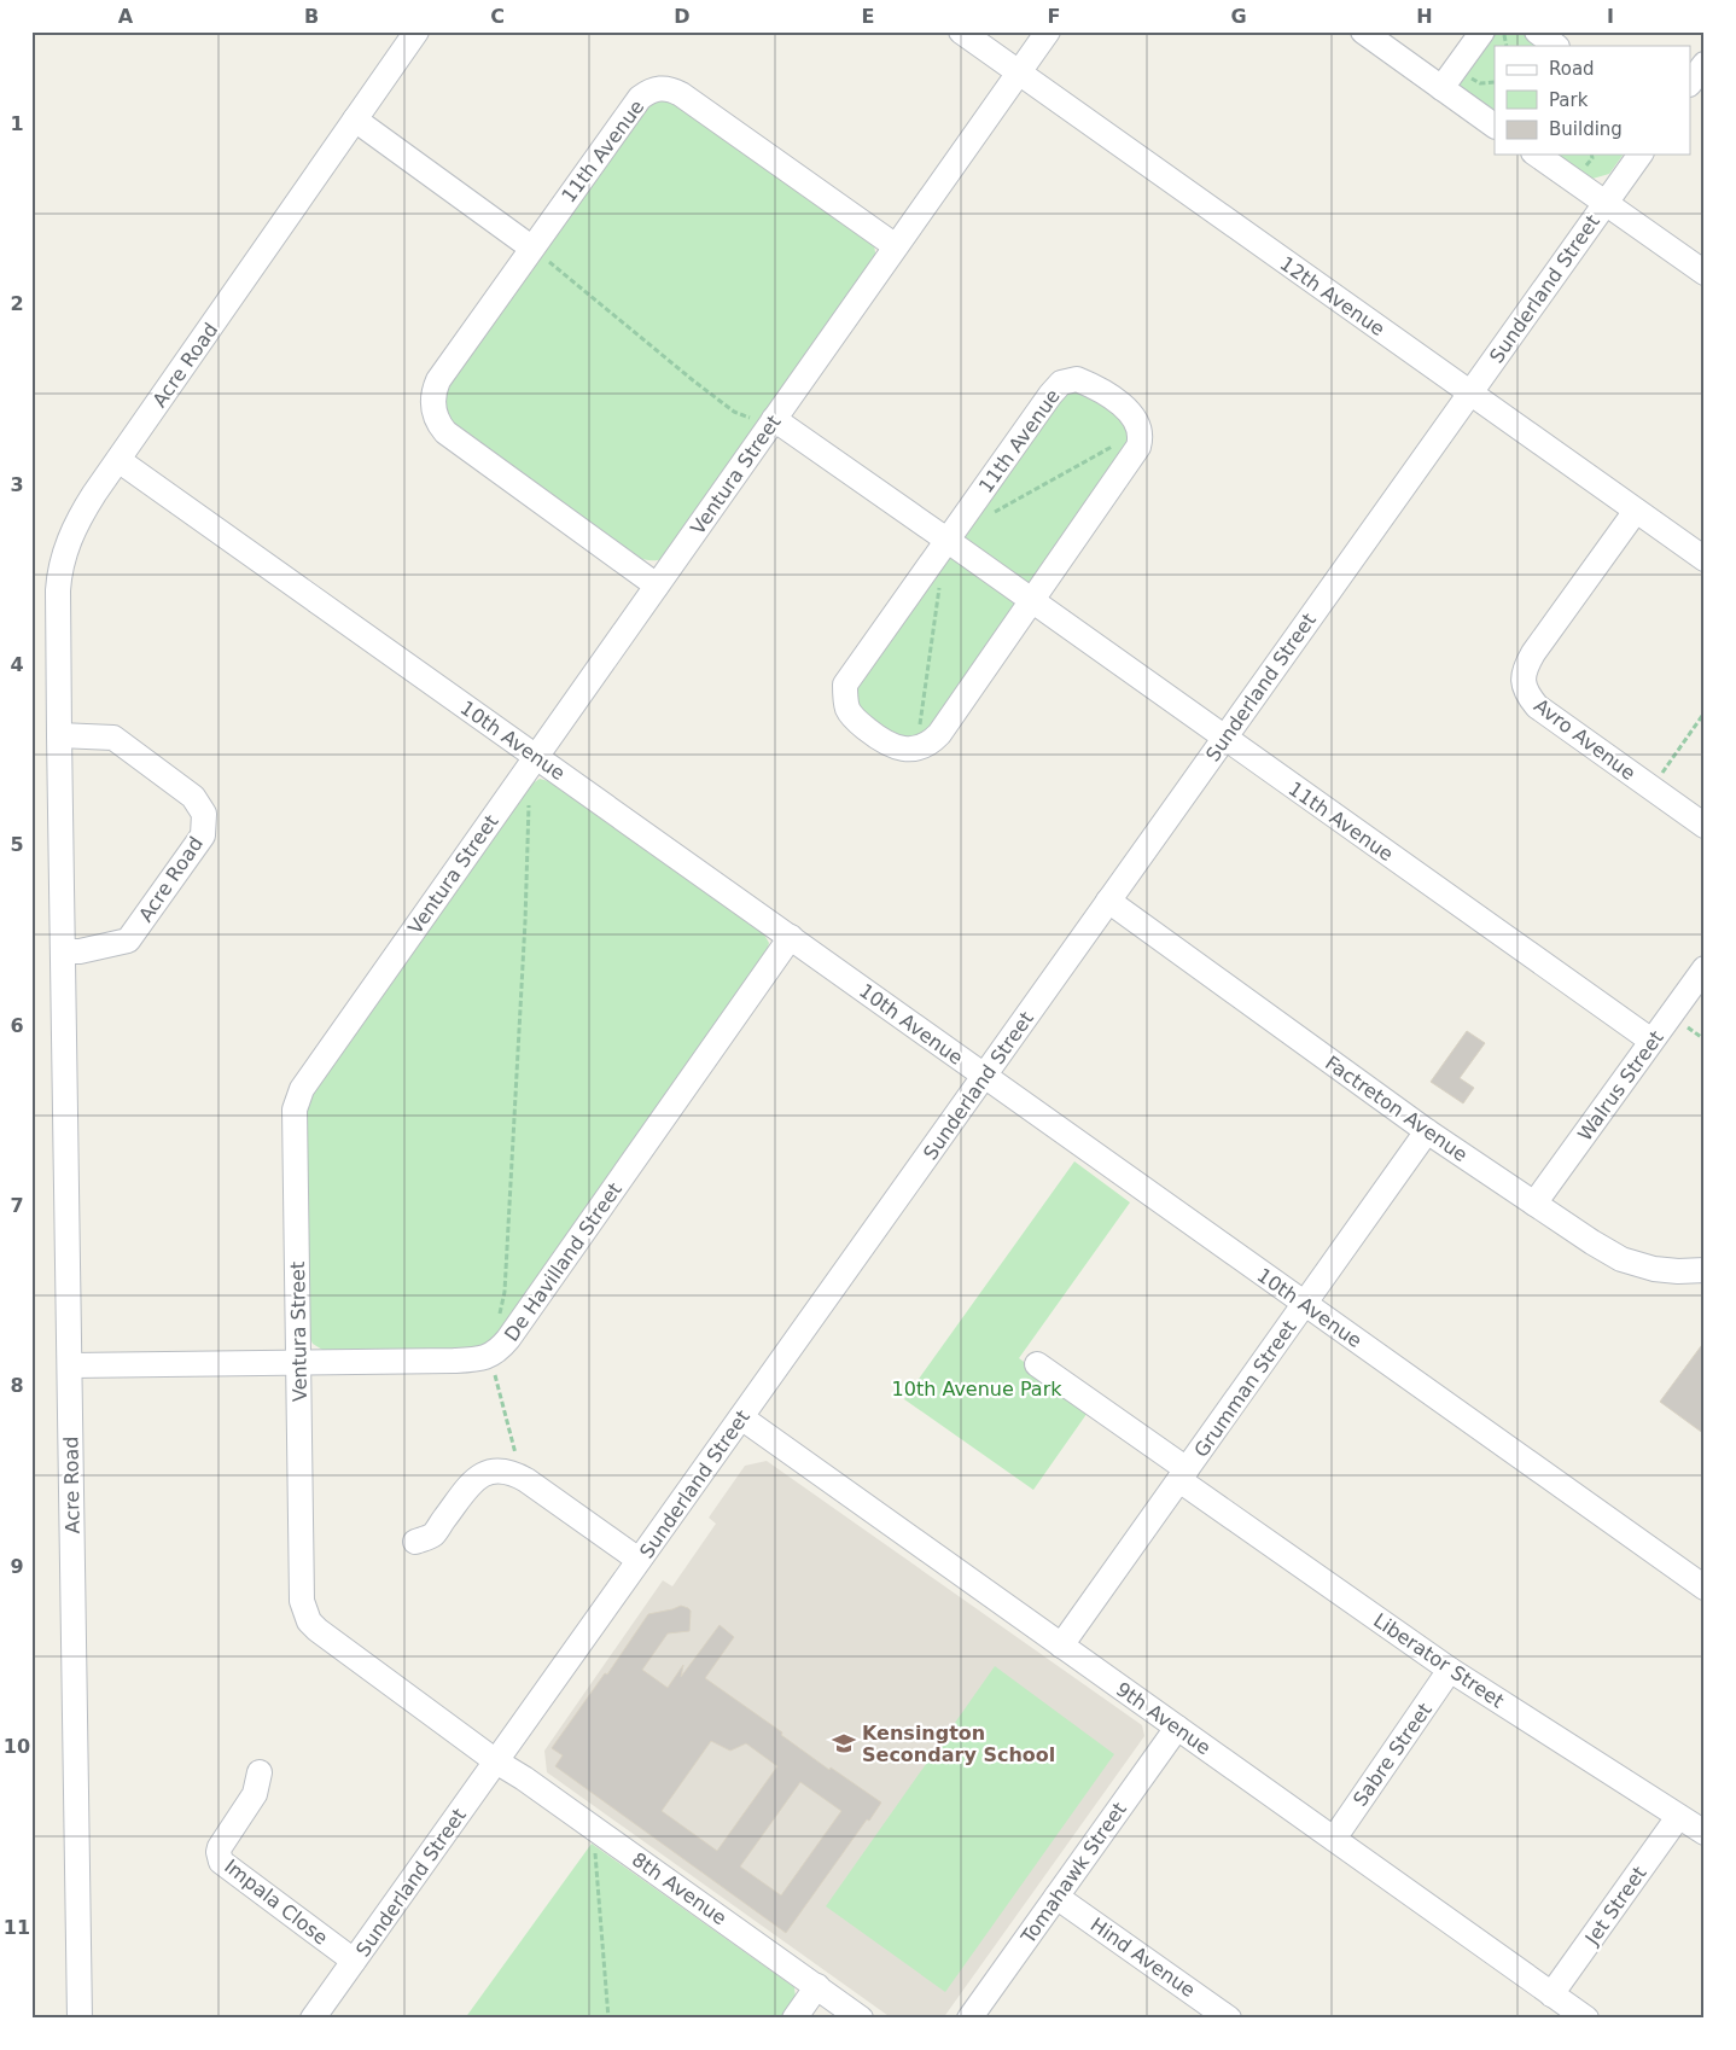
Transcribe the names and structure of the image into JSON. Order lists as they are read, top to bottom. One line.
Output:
{"streets":{"street":["11th Avenue","Sunderland Street","12th Avenue","Acre Road","Ventura Street","Avro Avenue","10th Avenue","Walrus Street","Factreton Avenue","De Havilland Street","Grumman Street","Liberator Street","9th Avenue","Sabre Street","Tomahawk Street","8th Avenue","Impala Close","Jet Street","Hind Avenue"]},"crossings":[["11th Avenue","Sunderland Street"],["11th Avenue","Ventura Street"],["11th Avenue","Walrus Street"],["Sunderland Street","12th Avenue"],["Sunderland Street","Ventura Street"],["Sunderland Street","10th Avenue"],["Sunderland Street","Factreton Avenue"],["Sunderland Street","9th Avenue"],["Sunderland Street","8th Avenue"],["Sunderland Street","Impala Close"],["12th Avenue","Ventura Street"],["12th Avenue","Avro Avenue"],["Acre Road","10th Avenue"],["Acre Road","De Havilland Street"],["Ventura Street","10th Avenue"],["Ventura Street","De Havilland Street"],["Ventura Street","8th Avenue"],["10th Avenue","De Havilland Street"],["10th Avenue","Grumman Street"],["Walrus Street","Factreton Avenue"],["Factreton Avenue","Grumman Street"],["Grumman Street","Liberator Street"],["Grumman Street","9th Avenue"],["Liberator Street","Sabre Street"],["Liberator Street","Jet Street"],["9th Avenue","Sabre Street"],["9th Avenue","Tomahawk Street"],["9th Avenue","Jet Street"],["Tomahawk Street","Hind Avenue"]],"parks":["10th Avenue Park"],"places":{"school or university":["Kensington Secondary School"]},"legend":["Road","Park","Building"],"grid":{"columns":["A","B","C","D","E","F","G","H","I"],"rows":["1","2","3","4","5","6","7","8","9","10","11"]}}
